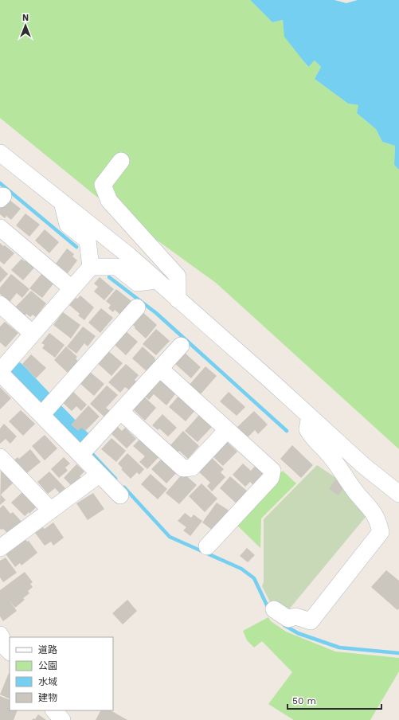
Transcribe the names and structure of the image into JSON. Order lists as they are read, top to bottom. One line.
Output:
{"legend":["道路","公園","水域","建物"],"scale_bar":"50 m","north":"top"}
